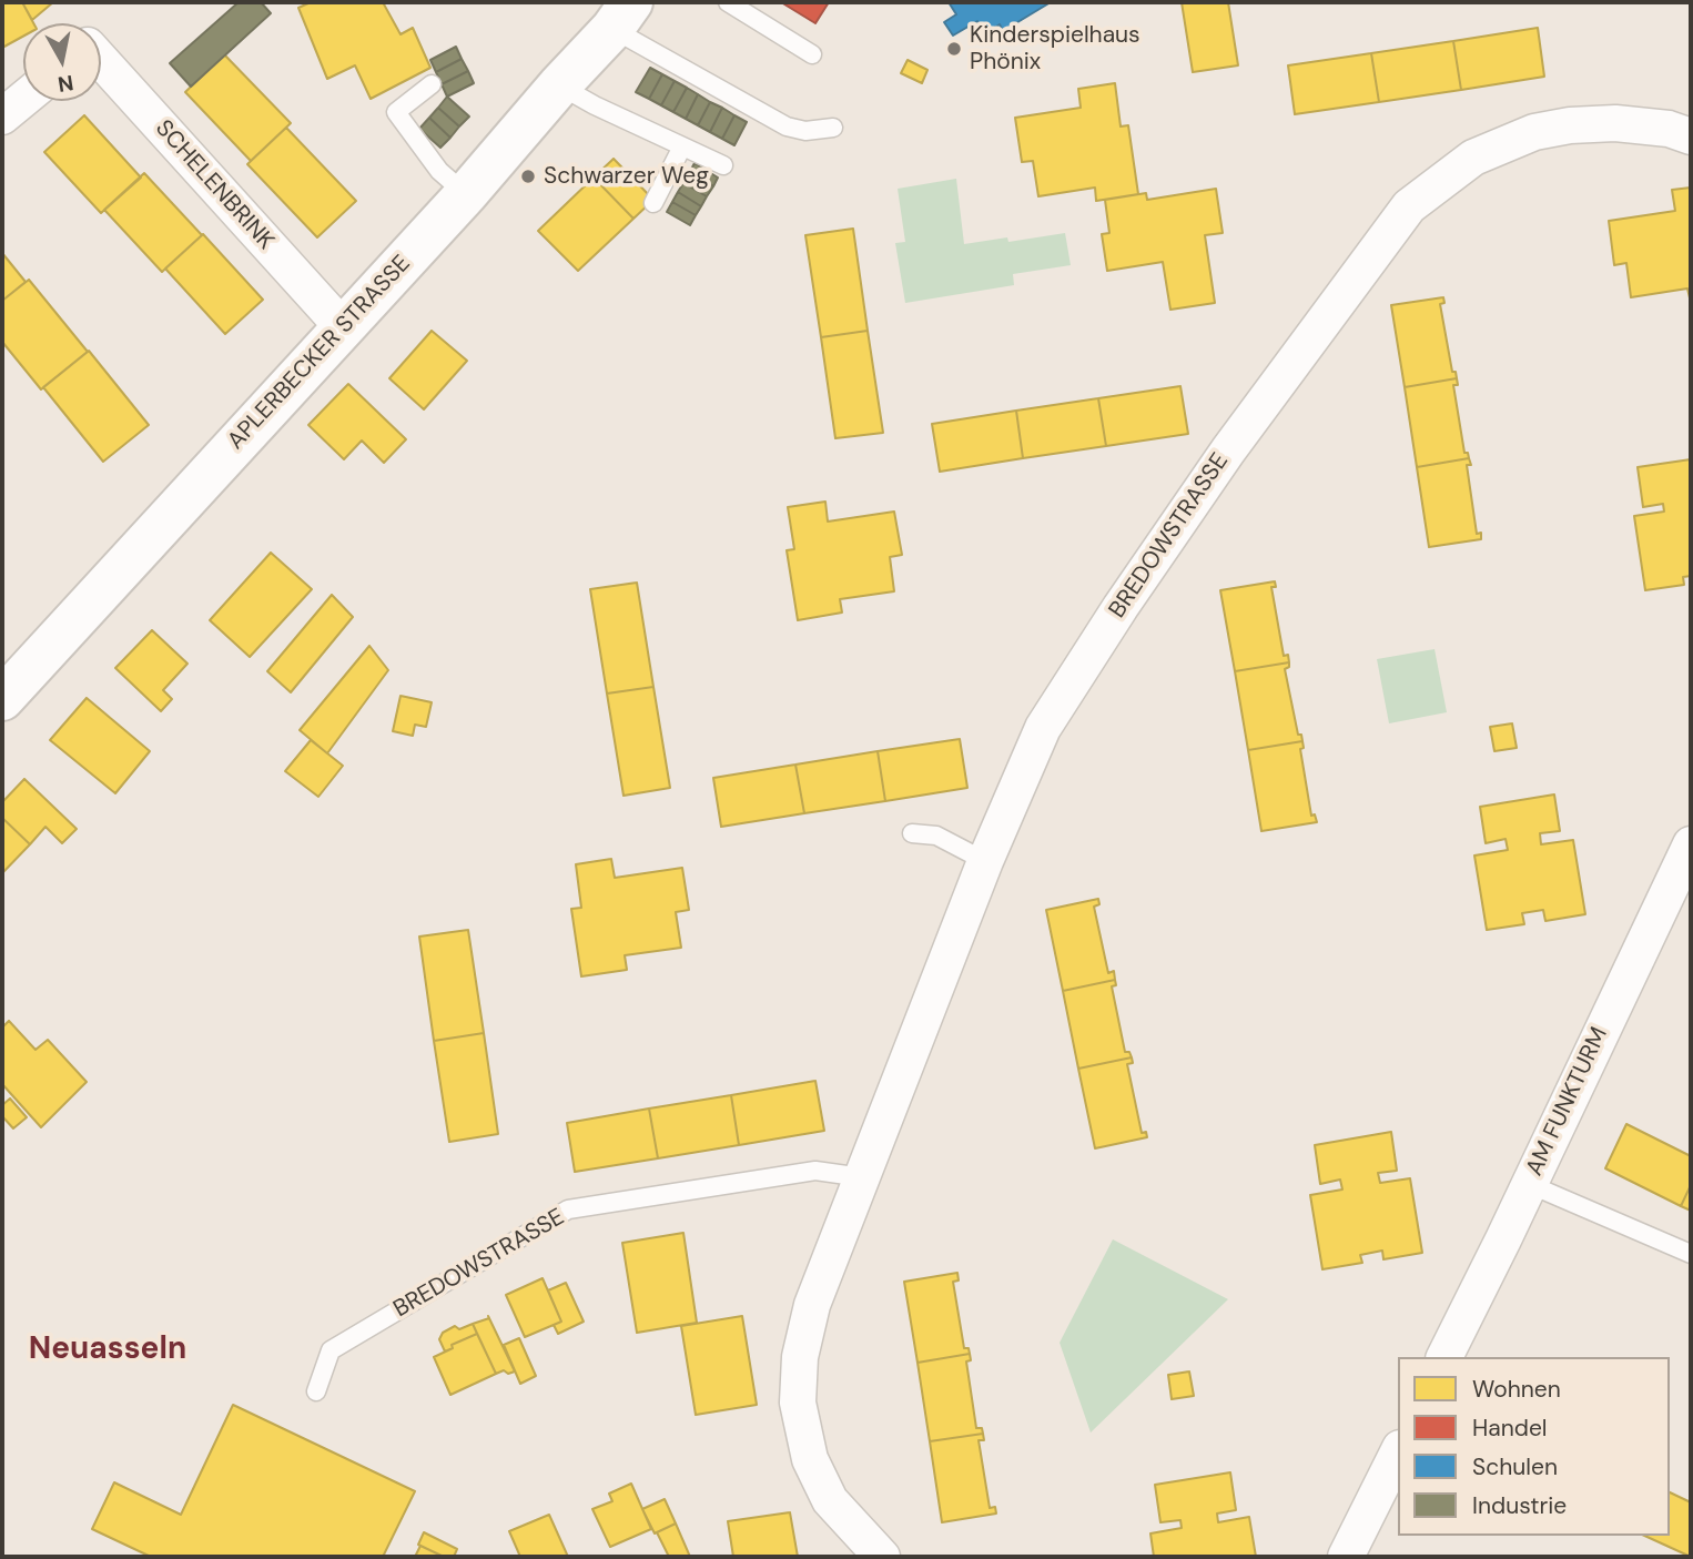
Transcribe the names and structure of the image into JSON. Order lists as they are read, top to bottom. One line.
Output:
{"streets":{"main road":["APLERBECKER STRASSE"],"street":["SCHELENBRINK","BREDOWSTRASSE","AM FUNKTURM"]},"crossings":[["SCHELENBRINK","APLERBECKER STRASSE"]],"districts":["Neuasseln"],"places":["Kinderspielhaus Phönix","Schwarzer Weg"],"legend":["Wohnen","Handel","Schulen","Industrie"],"north":"bottom"}
